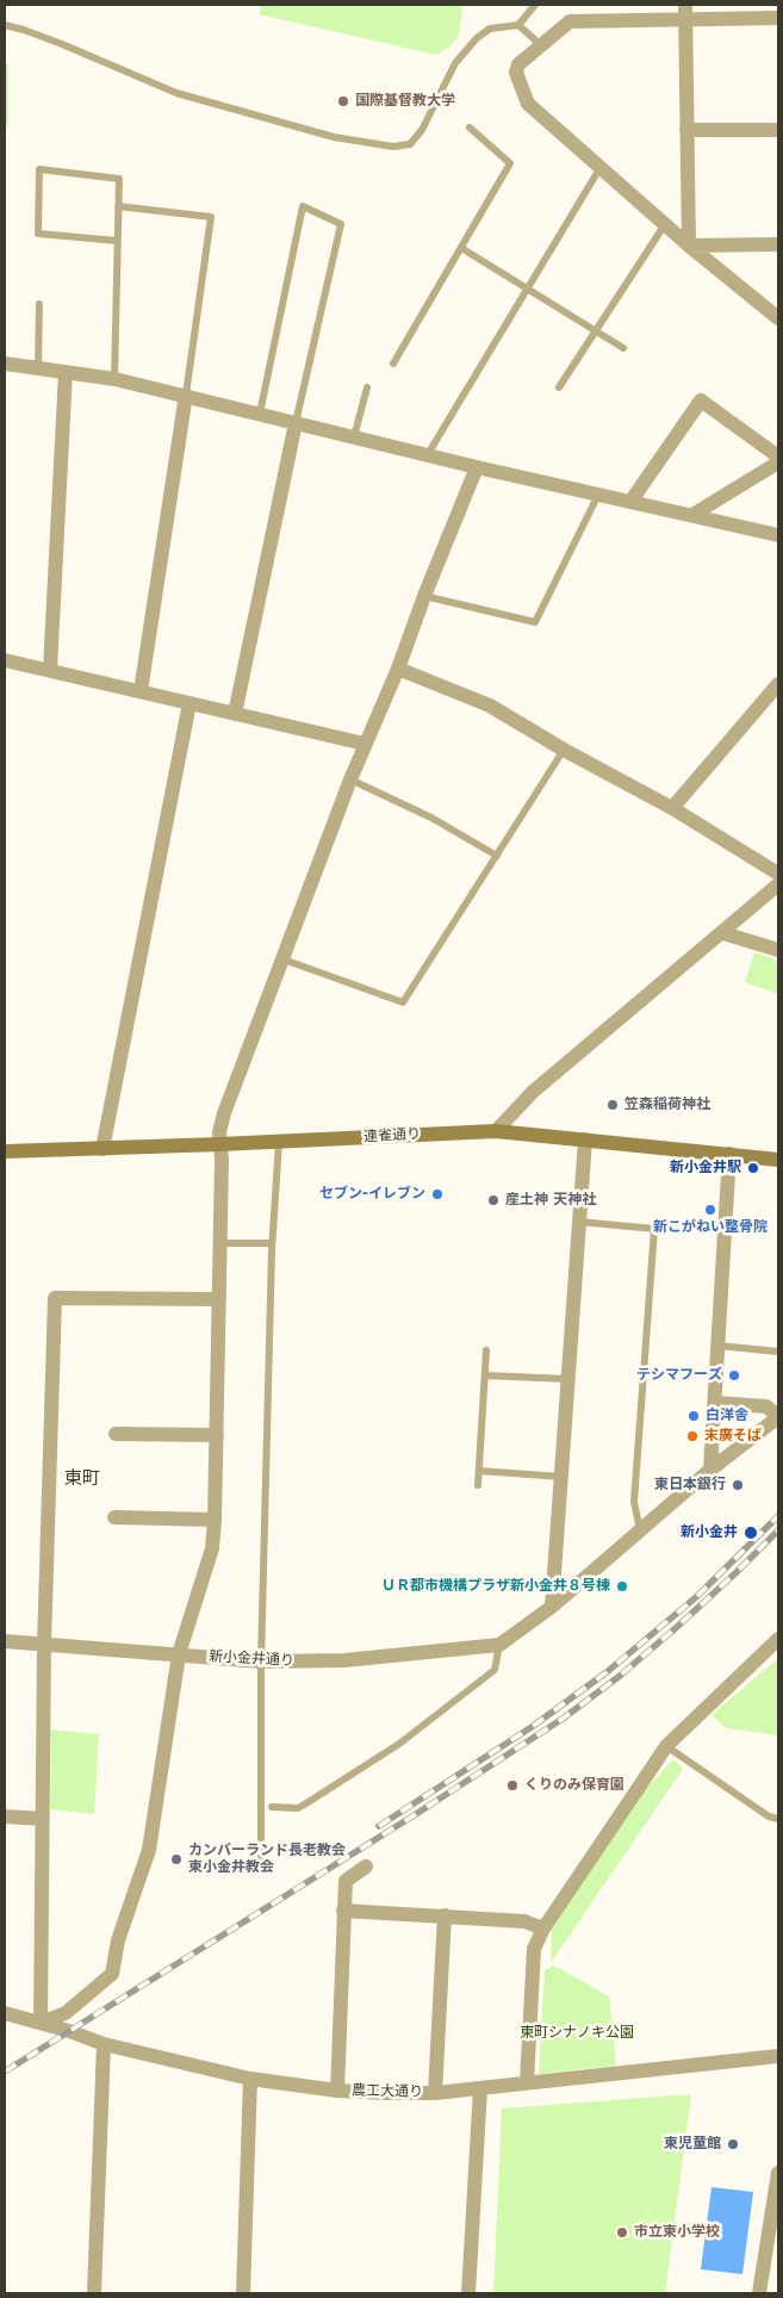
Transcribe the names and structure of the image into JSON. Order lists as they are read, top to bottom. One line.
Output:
{"streets":{"main road":["連雀通り"],"street":["新小金井通り","農工大通り"]},"districts":["東町"],"parks":["東町シナノキ公園"],"places":["国際基督教大学","笠森稲荷神社","新小金井駅","セブン-イレブン","産土神 天神社","新こがねい整骨院","テシマフーズ","白洋舎","末廣そば","東日本銀行","新小金井","ＵＲ都市機構プラザ新小金井８号棟","くりのみ保育園","カンバーランド長老教会 東小金井教会","東児童館","市立東小学校"]}
